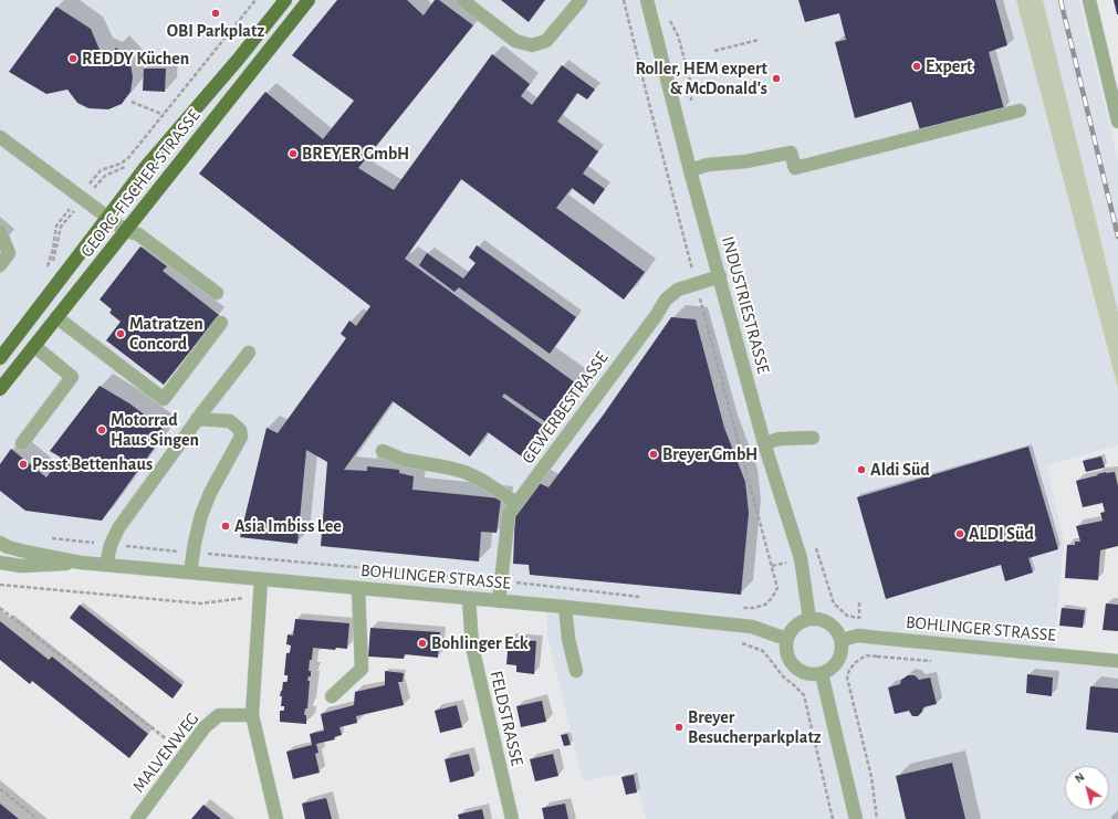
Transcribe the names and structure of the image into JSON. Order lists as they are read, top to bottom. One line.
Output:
{"streets":{"main road":["GEORG-FISCHER-STRASSE"],"street":["INDUSTRIESTRASSE","GEWERBESTRASSE","BOHLINGER STRASSE","FELDSTRASSE","MALVENWEG"]},"crossings":[["INDUSTRIESTRASSE","GEWERBESTRASSE"],["INDUSTRIESTRASSE","BOHLINGER STRASSE"],["GEWERBESTRASSE","BOHLINGER STRASSE"],["BOHLINGER STRASSE","FELDSTRASSE"]],"places":["OBI Parkplatz","REDDY Küchen","Expert","Roller, HEM expert & McDonald's","BREYER GmbH","Matratzen Concord","Motorrad Haus Singen","Breyer GmbH","Pssst Bettenhaus","Aldi Süd","Asia Imbiss Lee","ALDI Süd","Bohlinger Eck","Breyer Besucherparkplatz"],"north":"top left"}
